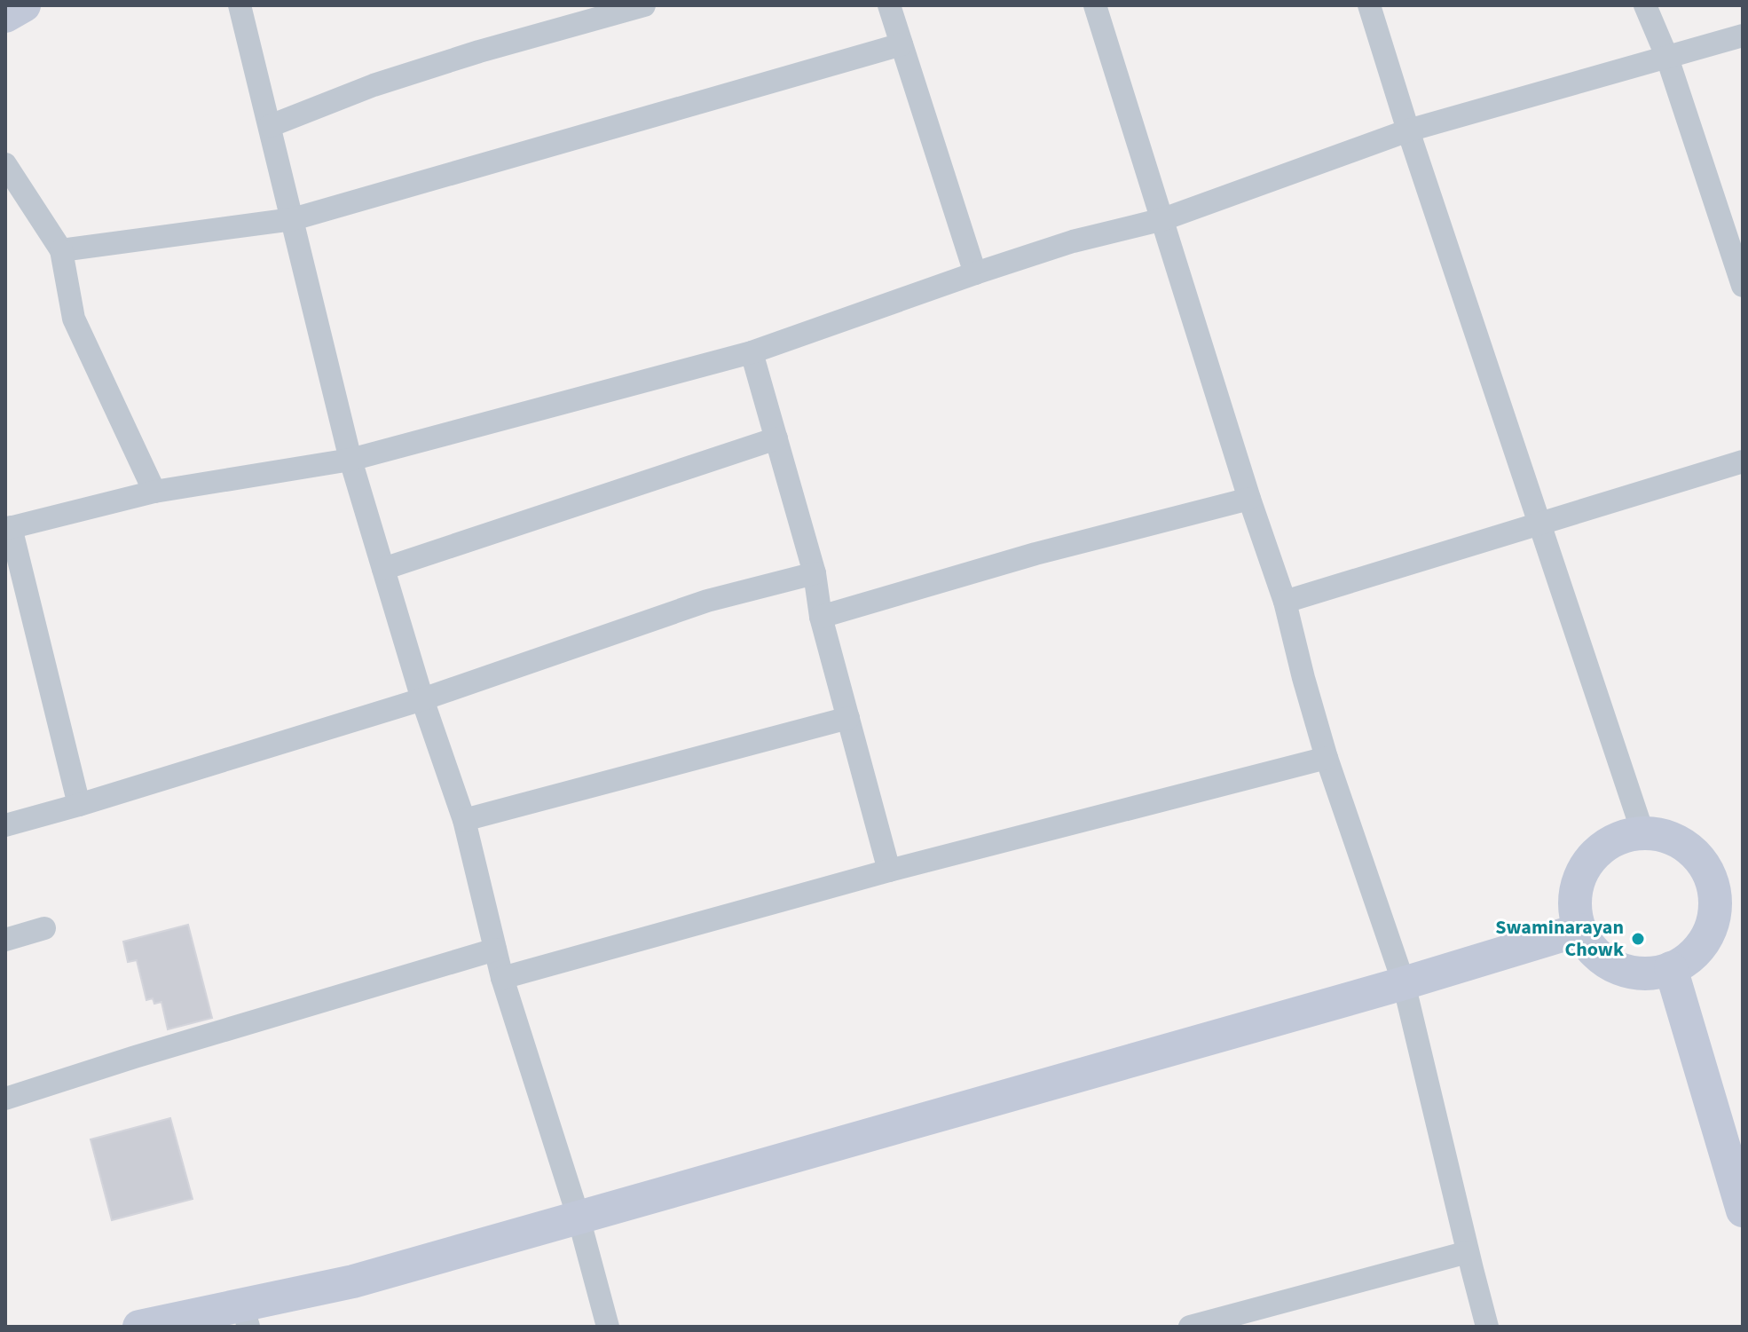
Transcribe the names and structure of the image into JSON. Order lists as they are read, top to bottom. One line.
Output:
{"places":["Swaminarayan Chowk"]}
